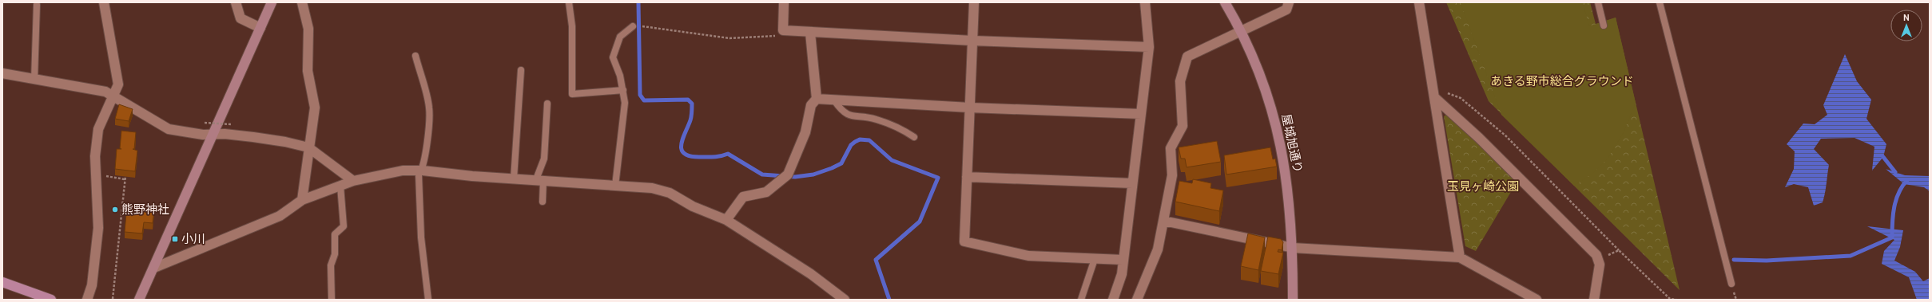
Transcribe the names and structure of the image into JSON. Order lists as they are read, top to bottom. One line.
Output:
{"streets":{"main road":["屋城旭通り"]},"parks":["あきる野市総合グラウンド","玉見ヶ崎公園"],"places":{"other":["熊野神社"],"transit":["小川"]},"north":"top"}
